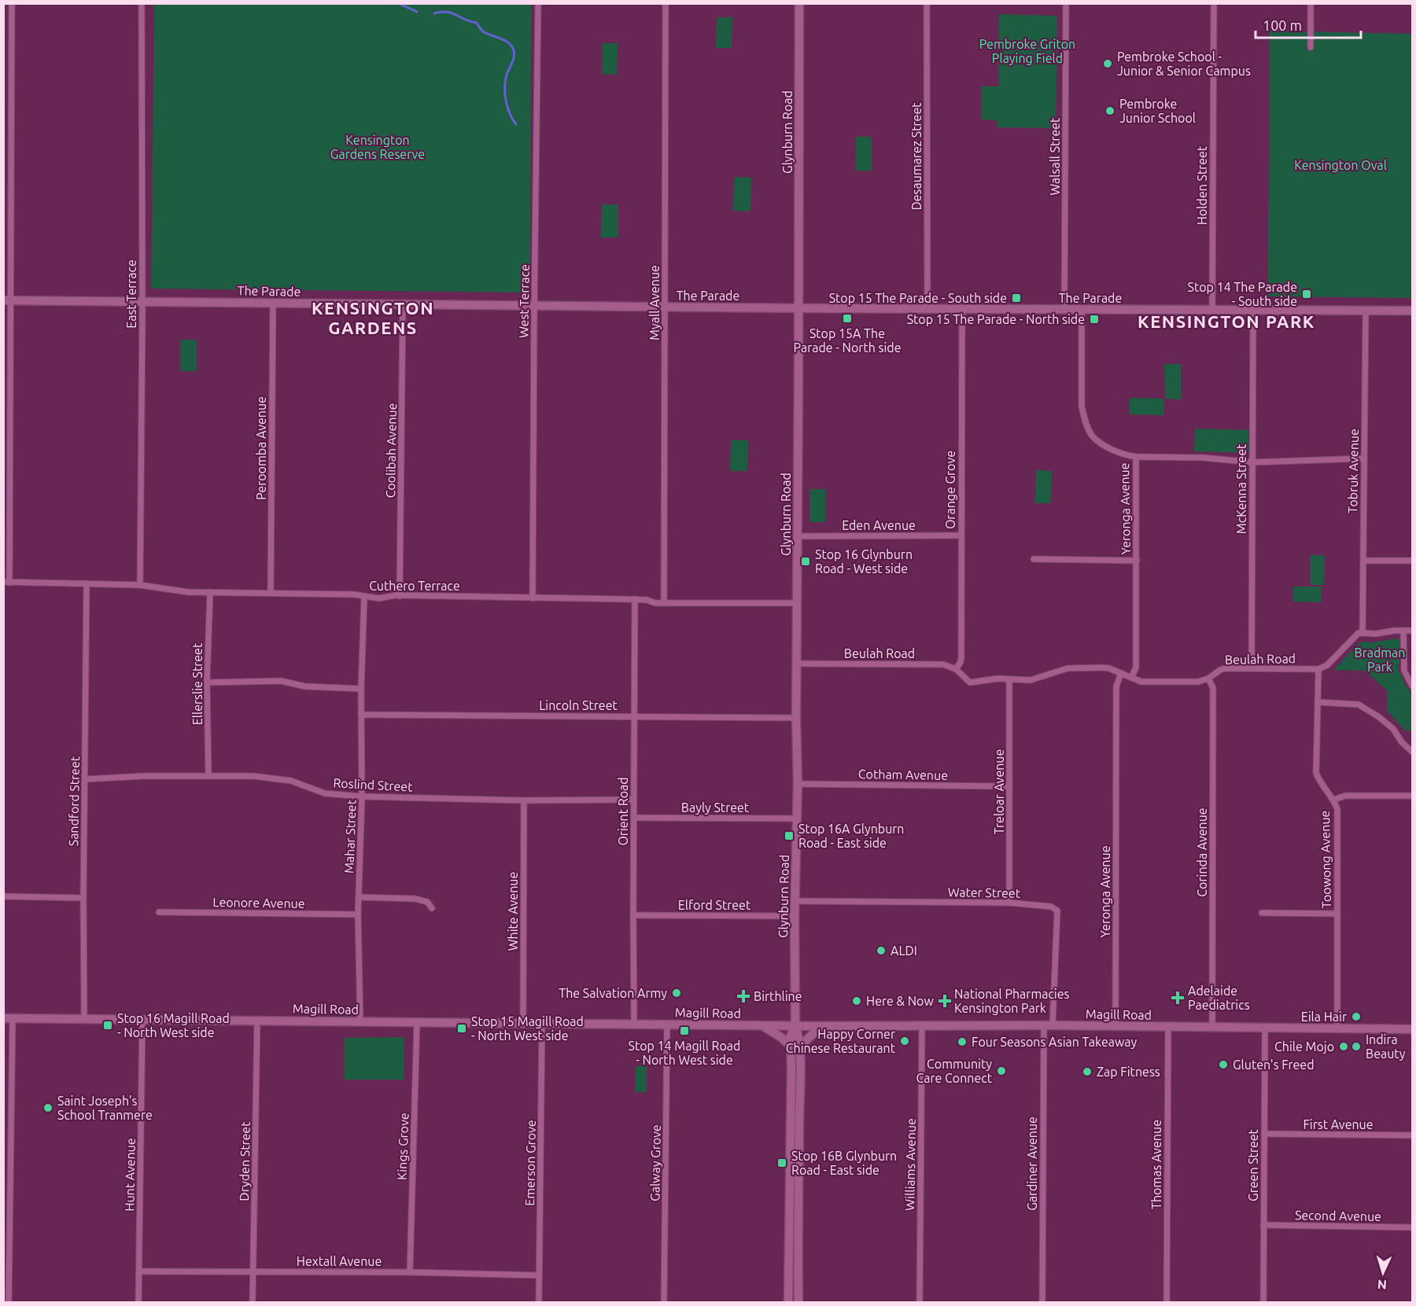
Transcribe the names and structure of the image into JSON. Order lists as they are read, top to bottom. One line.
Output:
{"streets":{"main road":["Glynburn Road","The Parade","Magill Road"],"street":["Desaumarez Street","Walsall Street","Holden Street","East Terrace","West Terrace","Myall Avenue","Peroomba Avenue","Coolibah Avenue","Tobruk Avenue","McKenna Street","Orange Grove","Yeronga Avenue","Eden Avenue","Cuthero Terrace","Beulah Road","Ellerslie Street","Lincoln Street","Cotham Avenue","Roslind Street","Treloar Avenue","Sandford Street","Bayly Street","Orient Road","Mahar Street","Corinda Avenue","Toowong Avenue","Water Street","Leonore Avenue","Elford Street","White Avenue","First Avenue","Kings Grove","Dryden Street","Emerson Grove","Galway Grove","Gardiner Avenue","Williams Avenue","Thomas Avenue","Green Street","Hunt Avenue","Second Avenue","Hextall Avenue"]},"crossings":[["Glynburn Road","The Parade"],["Glynburn Road","Eden Avenue"],["Glynburn Road","Cuthero Terrace"],["Glynburn Road","Beulah Road"],["Glynburn Road","Lincoln Street"],["Glynburn Road","Cotham Avenue"],["Glynburn Road","Bayly Street"],["Glynburn Road","Water Street"],["Glynburn Road","Elford Street"],["Glynburn Road","Magill Road"],["Desaumarez Street","The Parade"],["Walsall Street","The Parade"],["Holden Street","The Parade"],["The Parade","East Terrace"],["The Parade","West Terrace"],["The Parade","Myall Avenue"],["The Parade","Peroomba Avenue"],["The Parade","Coolibah Avenue"],["The Parade","Tobruk Avenue"],["The Parade","McKenna Street"],["The Parade","Orange Grove"],["The Parade","Yeronga Avenue"],["East Terrace","Cuthero Terrace"],["West Terrace","Cuthero Terrace"],["Myall Avenue","Cuthero Terrace"],["Peroomba Avenue","Cuthero Terrace"],["Coolibah Avenue","Cuthero Terrace"],["McKenna Street","Beulah Road"],["Orange Grove","Eden Avenue"],["Orange Grove","Beulah Road"],["Yeronga Avenue","Beulah Road"],["Yeronga Avenue","Magill Road"],["Cuthero Terrace","Ellerslie Street"],["Cuthero Terrace","Sandford Street"],["Cuthero Terrace","Orient Road"],["Cuthero Terrace","Mahar Street"],["Beulah Road","Treloar Avenue"],["Beulah Road","Corinda Avenue"],["Beulah Road","Toowong Avenue"],["Ellerslie Street","Roslind Street"],["Lincoln Street","Orient Road"],["Lincoln Street","Mahar Street"],["Cotham Avenue","Treloar Avenue"],["Roslind Street","Sandford Street"],["Roslind Street","Orient Road"],["Roslind Street","Mahar Street"],["Roslind Street","White Avenue"],["Treloar Avenue","Water Street"],["Sandford Street","Magill Road"],["Bayly Street","Orient Road"],["Orient Road","Elford Street"],["Orient Road","Magill Road"],["Mahar Street","Leonore Avenue"],["Mahar Street","Magill Road"],["Corinda Avenue","Magill Road"],["Toowong Avenue","Magill Road"],["Water Street","Magill Road"],["Water Street","Gardiner Avenue"],["White Avenue","Magill Road"],["Magill Road","Kings Grove"],["Magill Road","Dryden Street"],["Magill Road","Emerson Grove"],["Magill Road","Galway Grove"],["Magill Road","Gardiner Avenue"],["Magill Road","Williams Avenue"],["Magill Road","Thomas Avenue"],["Magill Road","Green Street"],["Magill Road","Hunt Avenue"],["First Avenue","Green Street"],["Kings Grove","Hextall Avenue"],["Dryden Street","Hextall Avenue"],["Emerson Grove","Hextall Avenue"],["Green Street","Second Avenue"],["Hunt Avenue","Hextall Avenue"]],"districts":["KENSINGTON GARDENS","KENSINGTON PARK"],"parks":["Pembroke Griton Playing Field","Kensington Gardens Reserve","Kensington Oval","Bradman Park"],"places":{"other":["Pembroke School - Junior & Senior Campus","Pembroke Junior School","ALDI","The Salvation Army","Here & Now","Eila Hair","Happy Corner Chinese Restaurant","Four Seasons Asian Takeaway","Chile Mojo","Indira Beauty","Gluten's Freed","Community Care Connect","Zap Fitness","Saint Joseph's School Tranmere"],"transit":["Stop 14 The Parade - South side","Stop 15 The Parade - South side","Stop 15A The Parade - North side","Stop 15 The Parade - North side","Stop 16 Glynburn Road - West side","Stop 16A Glynburn Road - East side","Stop 16 Magill Road - North West side","Stop 15 Magill Road - North West side","Stop 14 Magill Road - North West side","Stop 16B Glynburn Road - East side"],"health":["Birthline","Adelaide Paediatrics","National Pharmacies Kensington Park"]},"scale_bar":"100 m","north":"bottom"}
